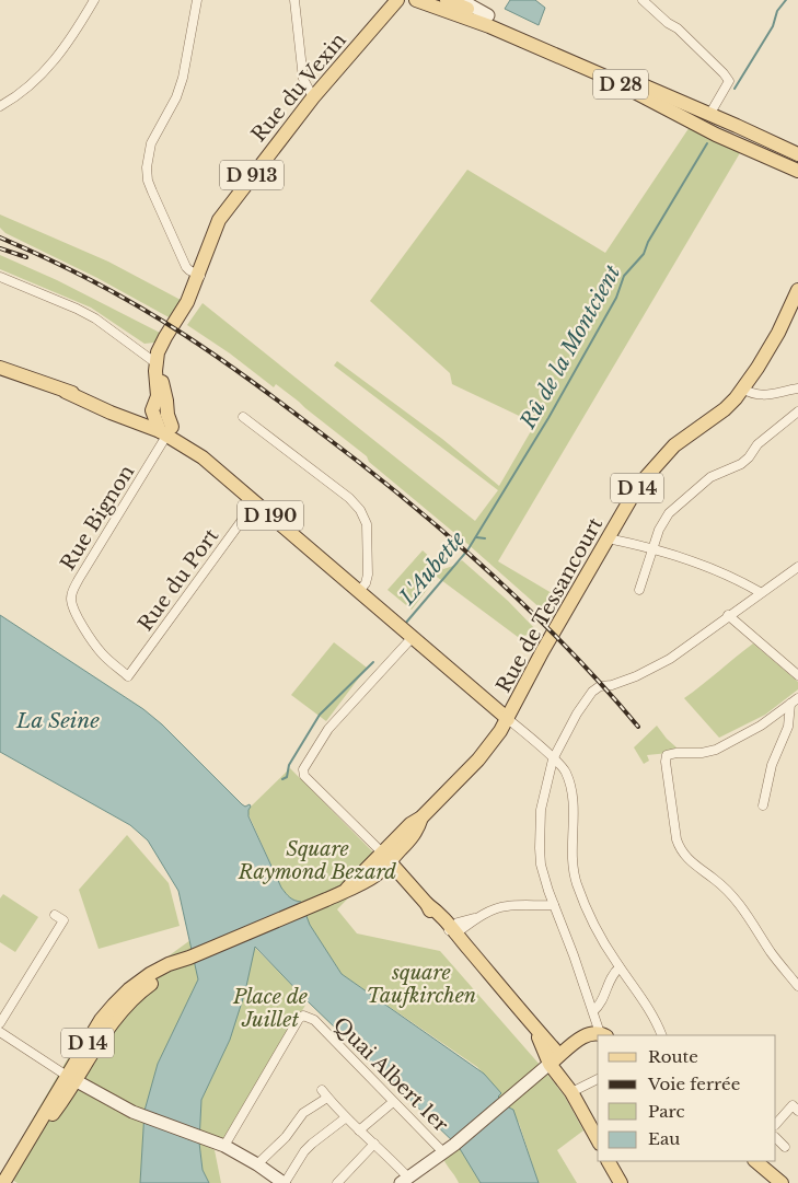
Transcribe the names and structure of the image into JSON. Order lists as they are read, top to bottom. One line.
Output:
{"streets":{"main road":["D 28","Rue du Vexin","D 913","D 14","D 190","Rue de Tessancourt"],"street":["Rue Bignon","Rue du Port","Quai Albert 1er"]},"crossings":[["Rue du Vexin","D 190"],["Rue du Vexin","Rue Bignon"],["D 14","D 190"],["D 14","Rue de Tessancourt"],["D 190","Rue Bignon"],["D 190","Rue du Port"],["D 190","Rue de Tessancourt"],["Rue Bignon","Rue du Port"]],"water":["Rû de la Montcient","L'Aubette","La Seine"],"parks":["Square Raymond Bezard","square Taufkirchen","Place de Juillet"],"legend":["Route","Voie ferrée","Parc","Eau"]}
